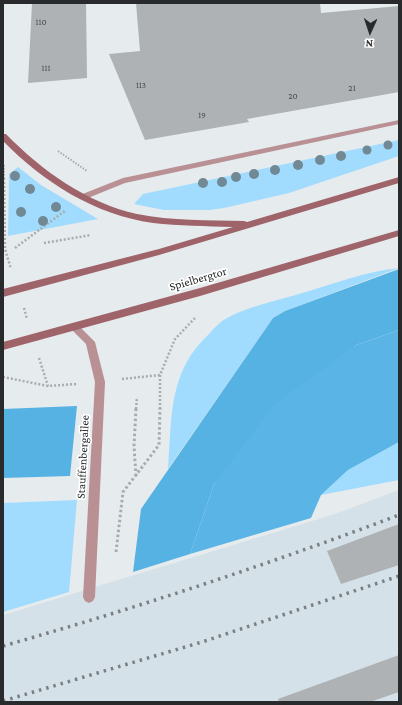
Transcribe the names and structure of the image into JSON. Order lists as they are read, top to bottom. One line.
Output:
{"streets":{"main road":["Spielbergtor"],"street":["Stauffenbergallee"]},"crossings":[["Spielbergtor","Stauffenbergallee"]],"house_numbers":["110","111","113","21","20","19"],"north":"bottom"}
